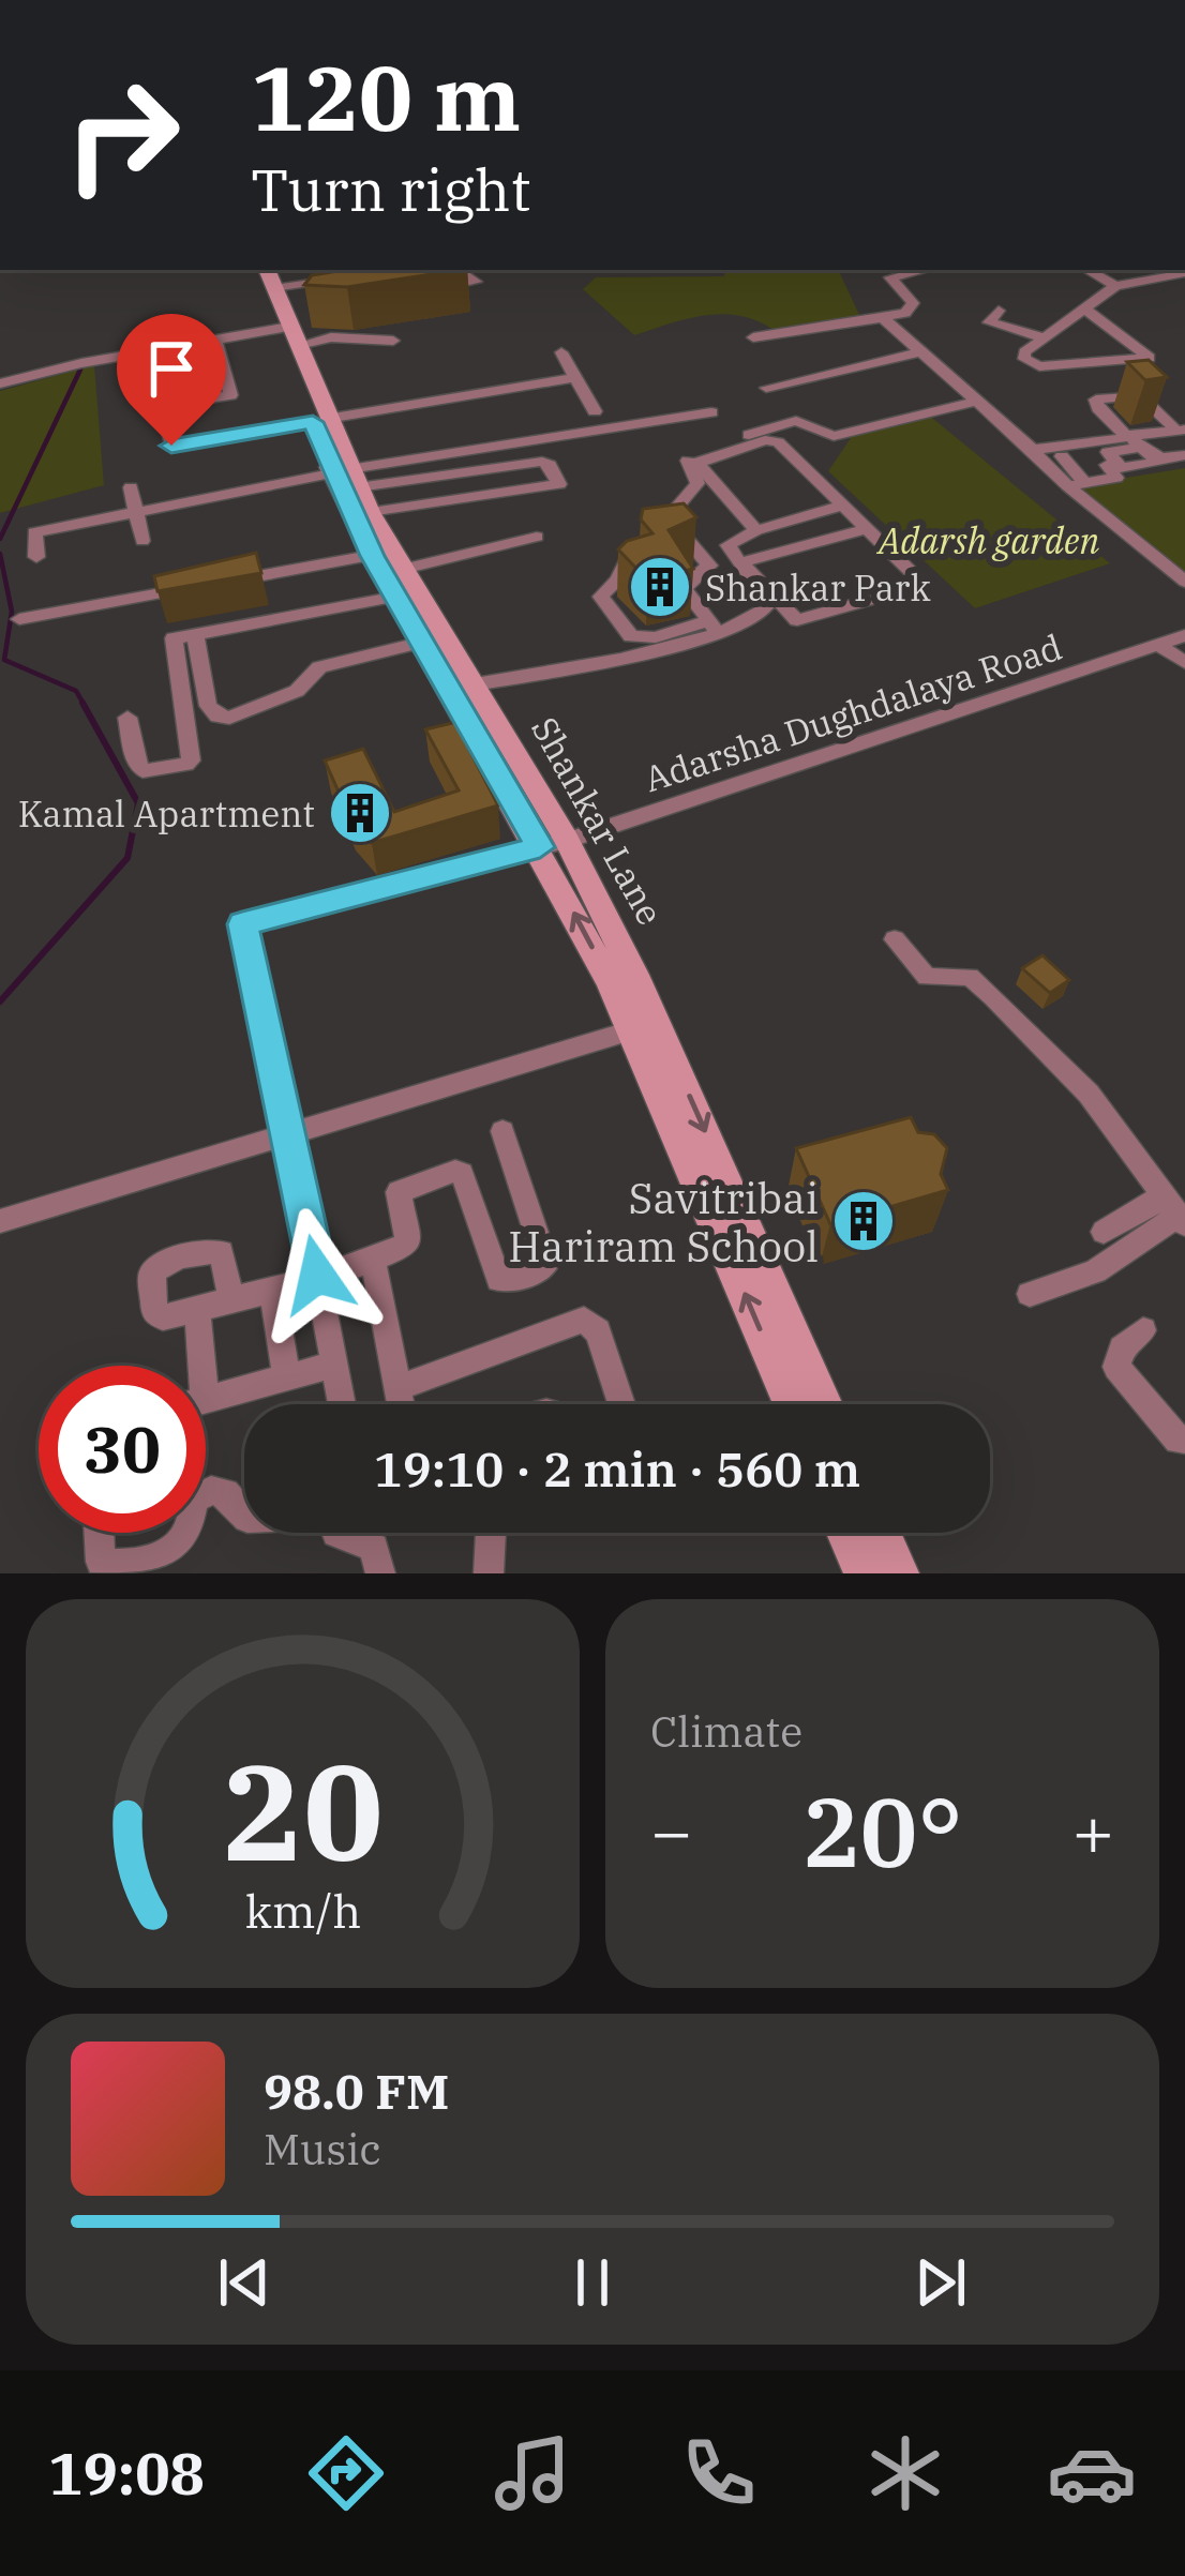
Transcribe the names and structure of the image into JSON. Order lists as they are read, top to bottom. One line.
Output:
{"streets":{"street":["Adarsha Dughdalaya Road","Shankar Lane"]},"crossings":[["Adarsha Dughdalaya Road","Shankar Lane"]],"parks":["Adarsh garden"],"places":{"building":["Shankar Park","Kamal Apartment","Savitribai Hariram School"]},"page":{"turn":["120 m","Turn right"],"limit":"30","trip":"19:10 · 2 min · 560 m","tile":"Climate","heat":["−","20°","+"],"song":["98.0 FM","Music"],"tabs":"19:08","gauge":["20","km/h"]}}
